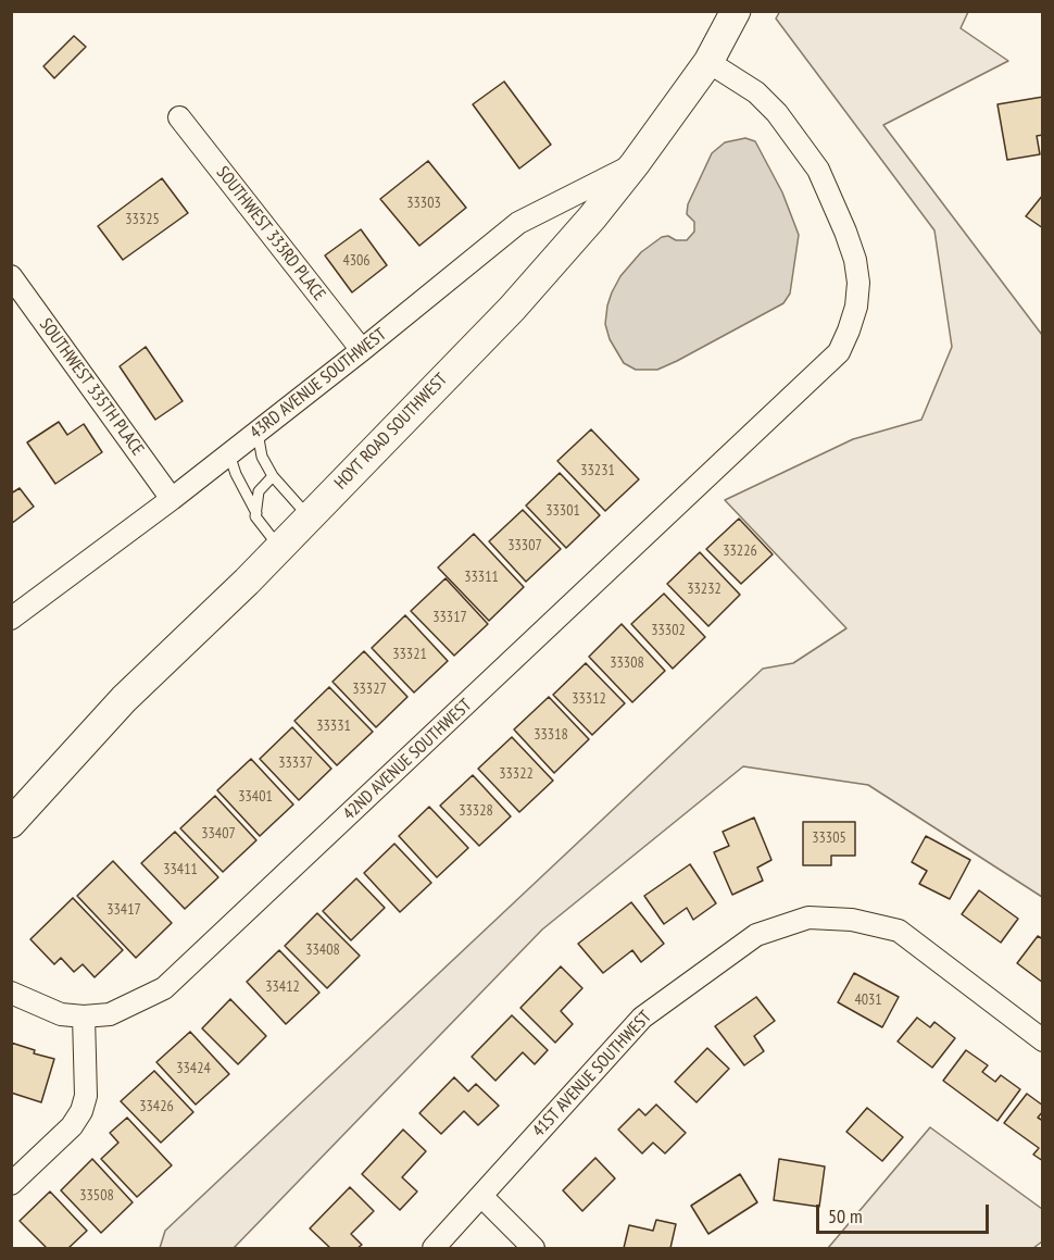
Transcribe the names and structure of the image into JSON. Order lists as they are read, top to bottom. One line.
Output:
{"streets":{"main road":["HOYT ROAD SOUTHWEST"],"street":["SOUTHWEST 333RD PLACE","43RD AVENUE SOUTHWEST","SOUTHWEST 335TH PLACE","42ND AVENUE SOUTHWEST","41ST AVENUE SOUTHWEST"]},"crossings":[["SOUTHWEST 333RD PLACE","43RD AVENUE SOUTHWEST"],["43RD AVENUE SOUTHWEST","SOUTHWEST 335TH PLACE"],["43RD AVENUE SOUTHWEST","HOYT ROAD SOUTHWEST"],["HOYT ROAD SOUTHWEST","42ND AVENUE SOUTHWEST"]],"house_numbers":["33303","33325","4306","33231","33301","33307","33226","33311","33232","33317","33302","33321","33308","33327","33312","33331","33318","33337","33322","33401","33328","33407","33305","33411","33417","33408","33412","4031","33424","33426","33508"],"scale_bar":"50 m"}
